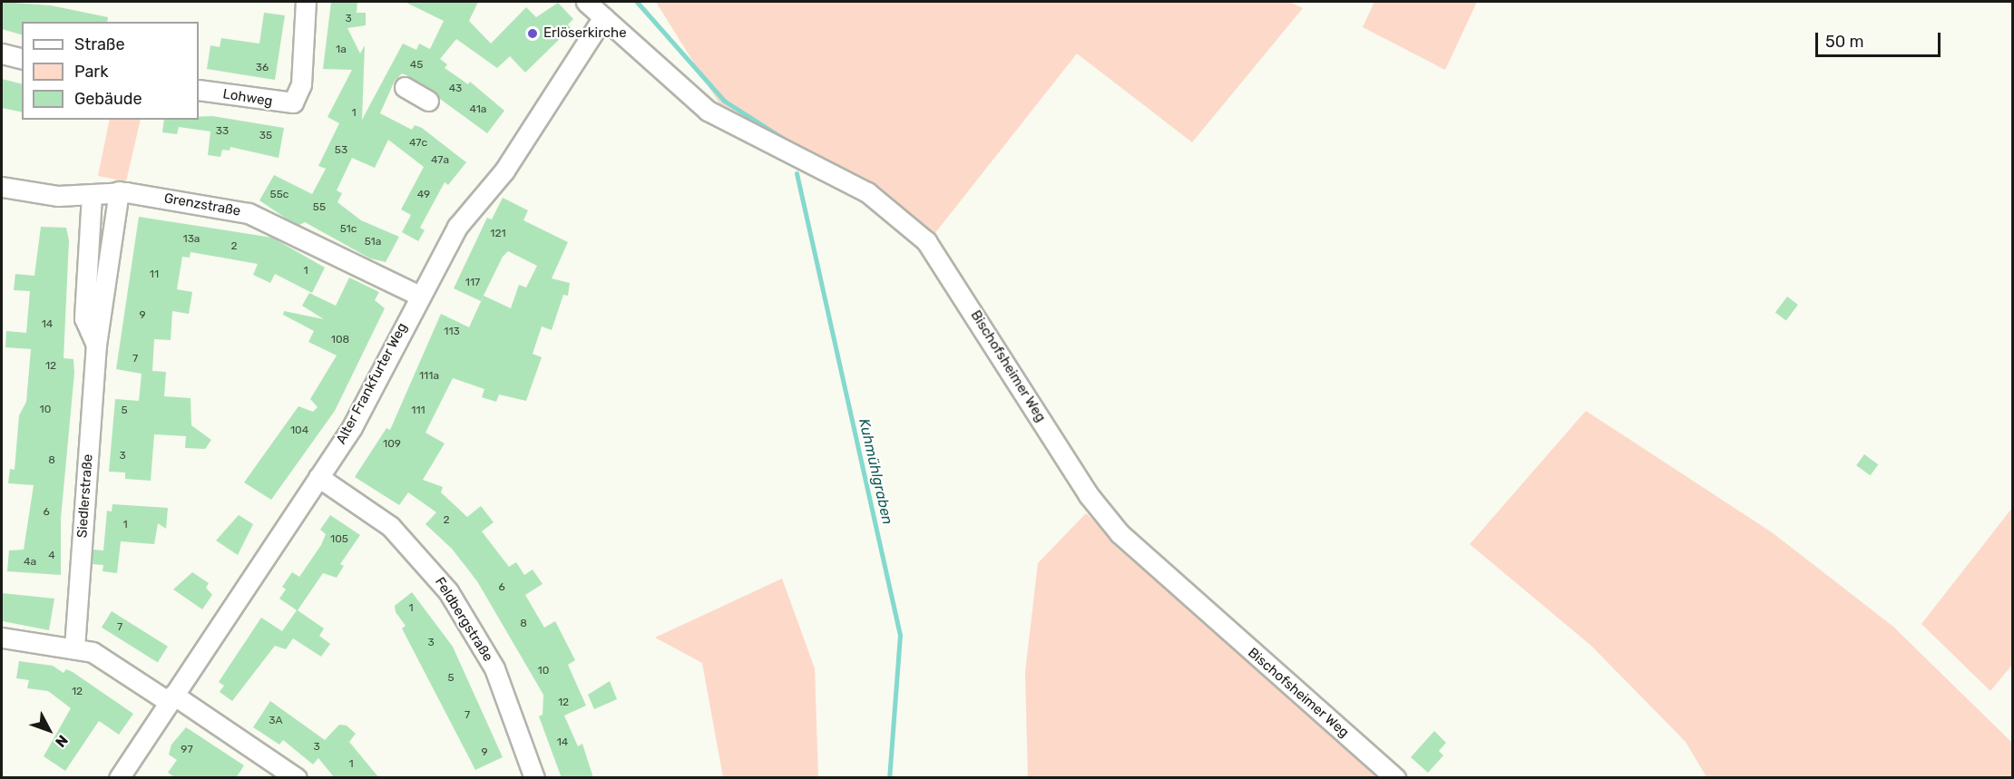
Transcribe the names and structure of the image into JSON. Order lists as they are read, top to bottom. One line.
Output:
{"streets":{"street":["Lohweg","Grenzstraße","Bischofsheimer Weg","Alter Frankfurter Weg","Siedlerstraße","Feldbergstraße"]},"crossings":[["Grenzstraße","Alter Frankfurter Weg"],["Grenzstraße","Siedlerstraße"],["Bischofsheimer Weg","Alter Frankfurter Weg"],["Alter Frankfurter Weg","Feldbergstraße"]],"water":["Kuhmühlgraben"],"places":["Erlöserkirche"],"house_numbers":["3","1a","45","36","43","41a","1","33","35","47c","53","47a","55c","49","55","51c","121","13a","51a","2","1","11","117","9","14","113","108","7","12","111a","10","5","111","104","109","3","8","6","2","1","105","4","4a","6","1","8","7","3","10","5","12","12","7","3A","14","3","97","9","1"],"legend":["Straße","Park","Gebäude"],"scale_bar":"50 m","north":"bottom right"}
